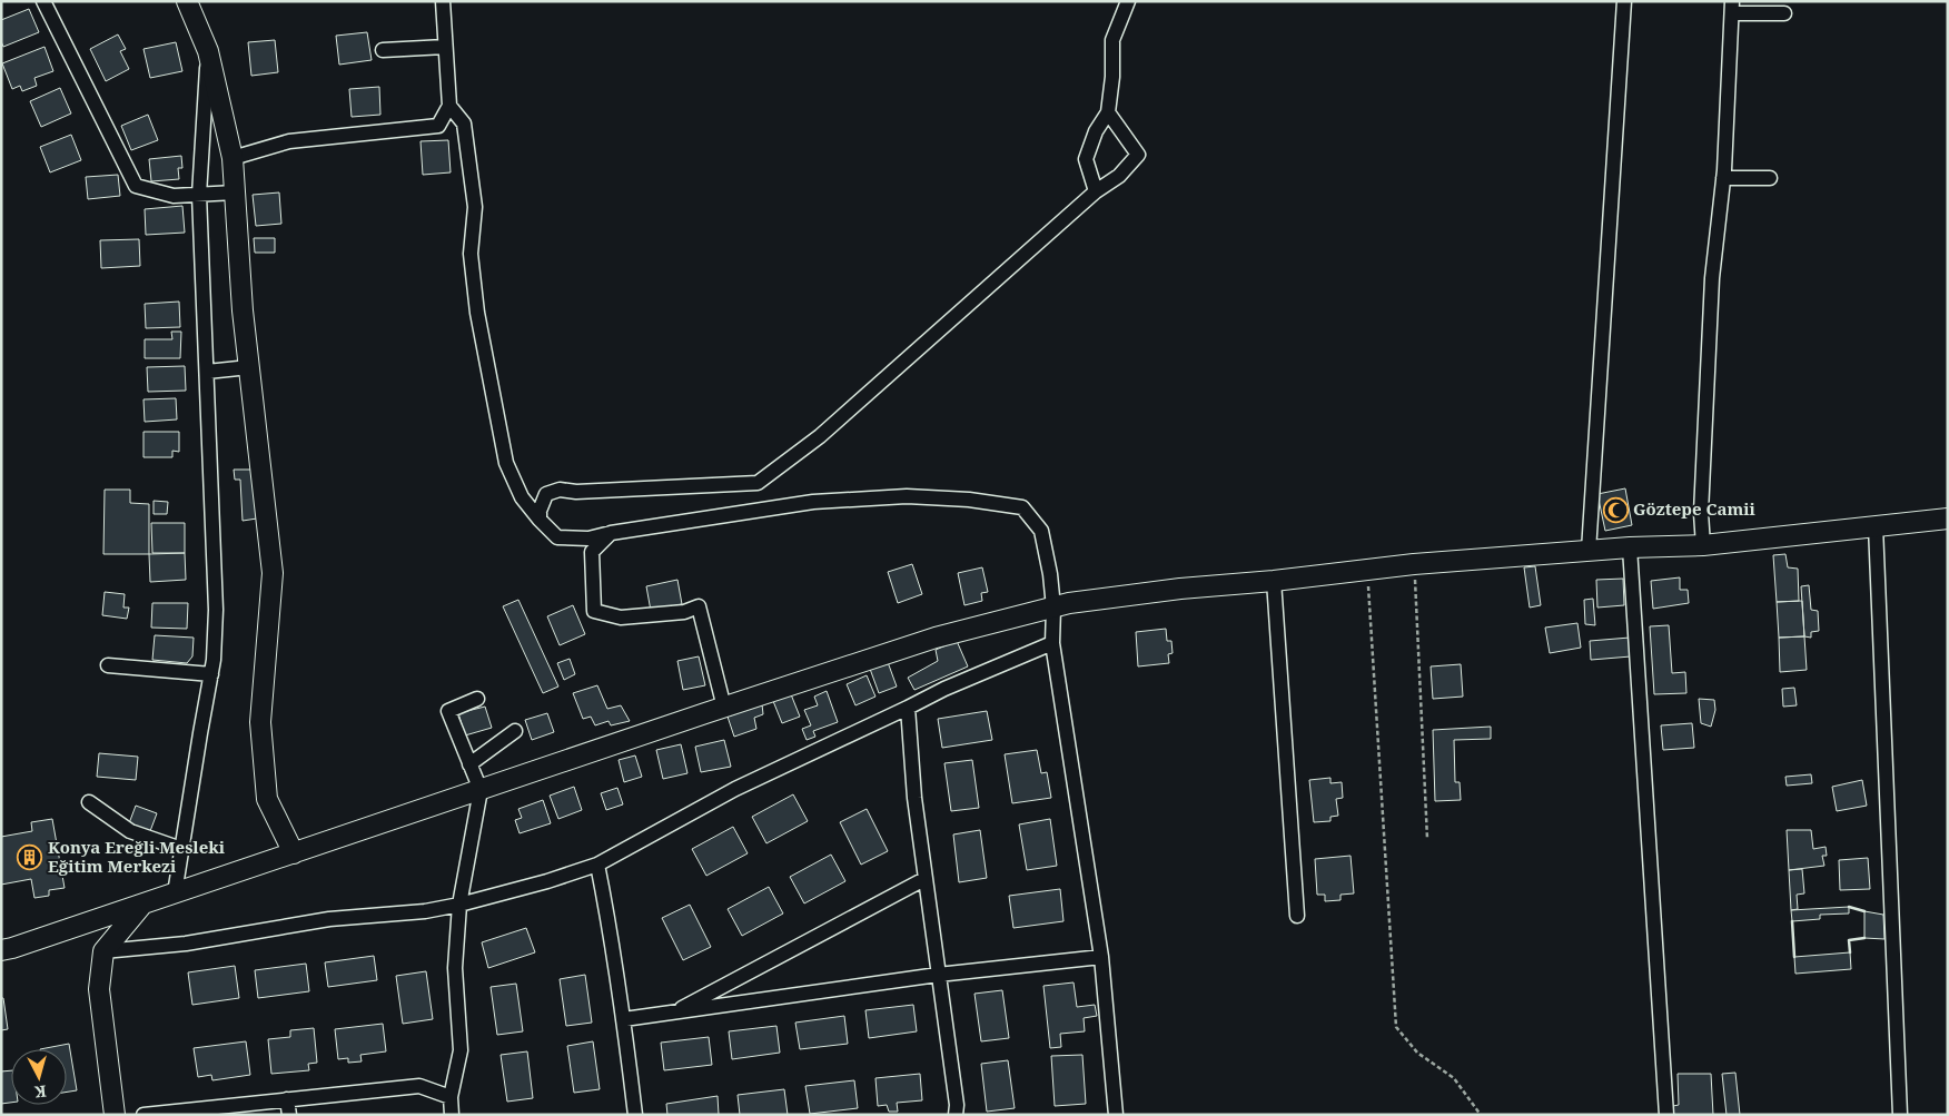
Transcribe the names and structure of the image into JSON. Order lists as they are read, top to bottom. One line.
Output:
{"places":{"mosque":["Göztepe Camii"],"building":["Konya Ereğli Mesleki Eğitim Merkezi"]},"north":"bottom"}
